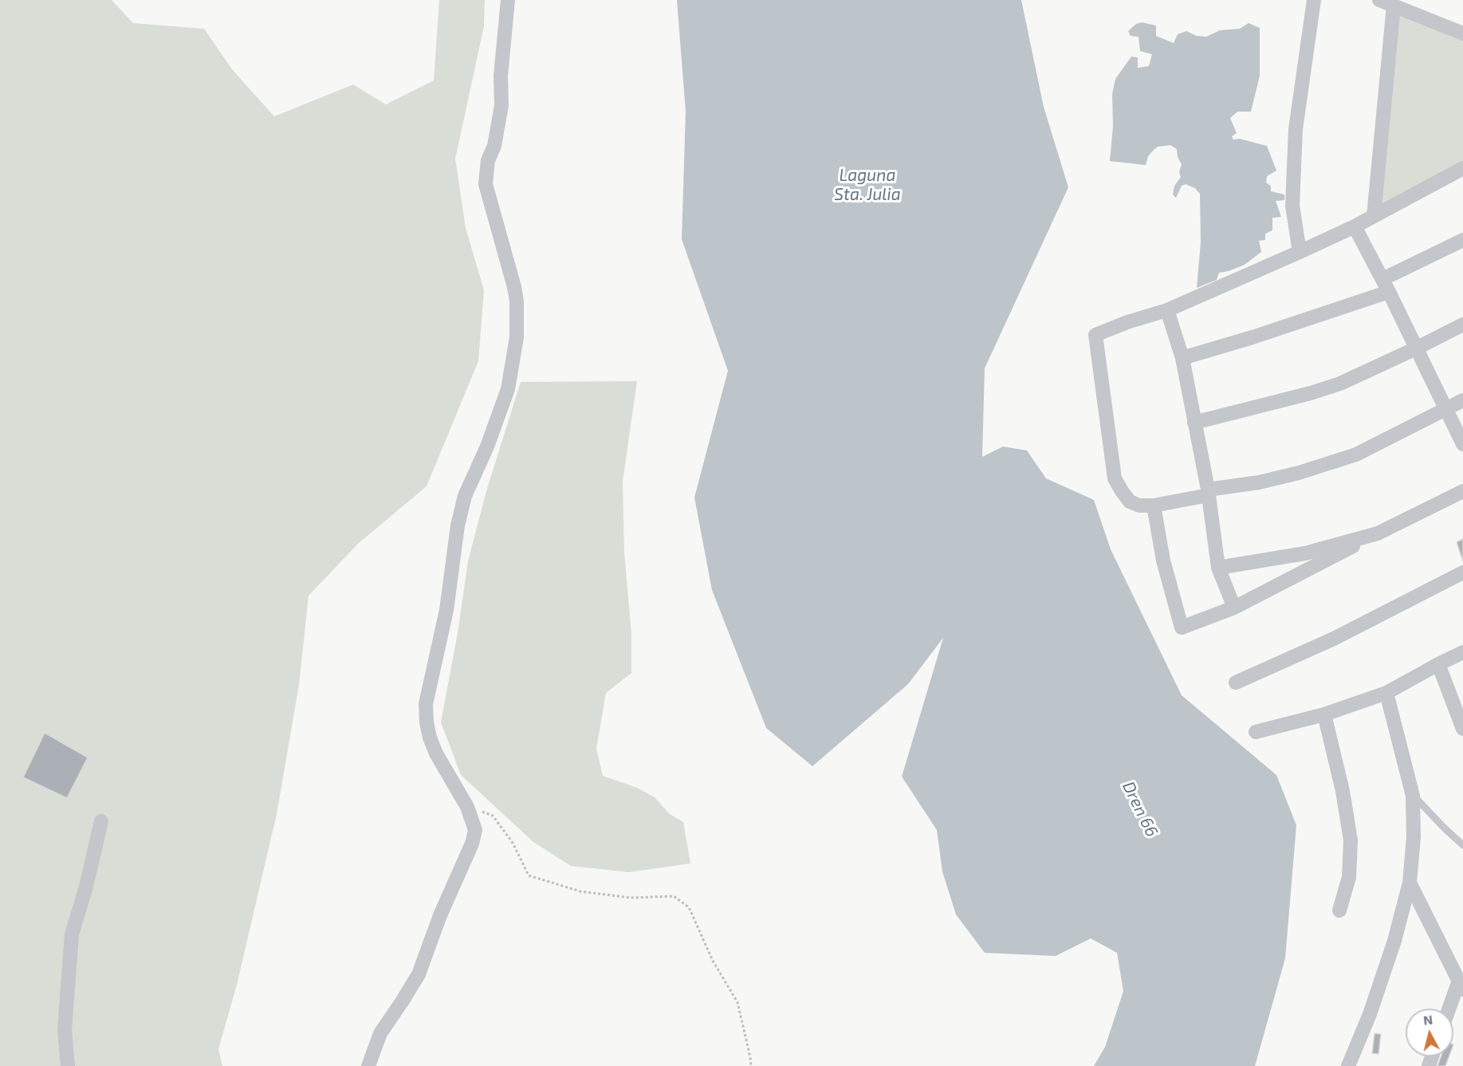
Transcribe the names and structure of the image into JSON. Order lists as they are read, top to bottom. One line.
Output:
{"water":["Laguna Sta. Julia","Dren 66"],"north":"top"}
